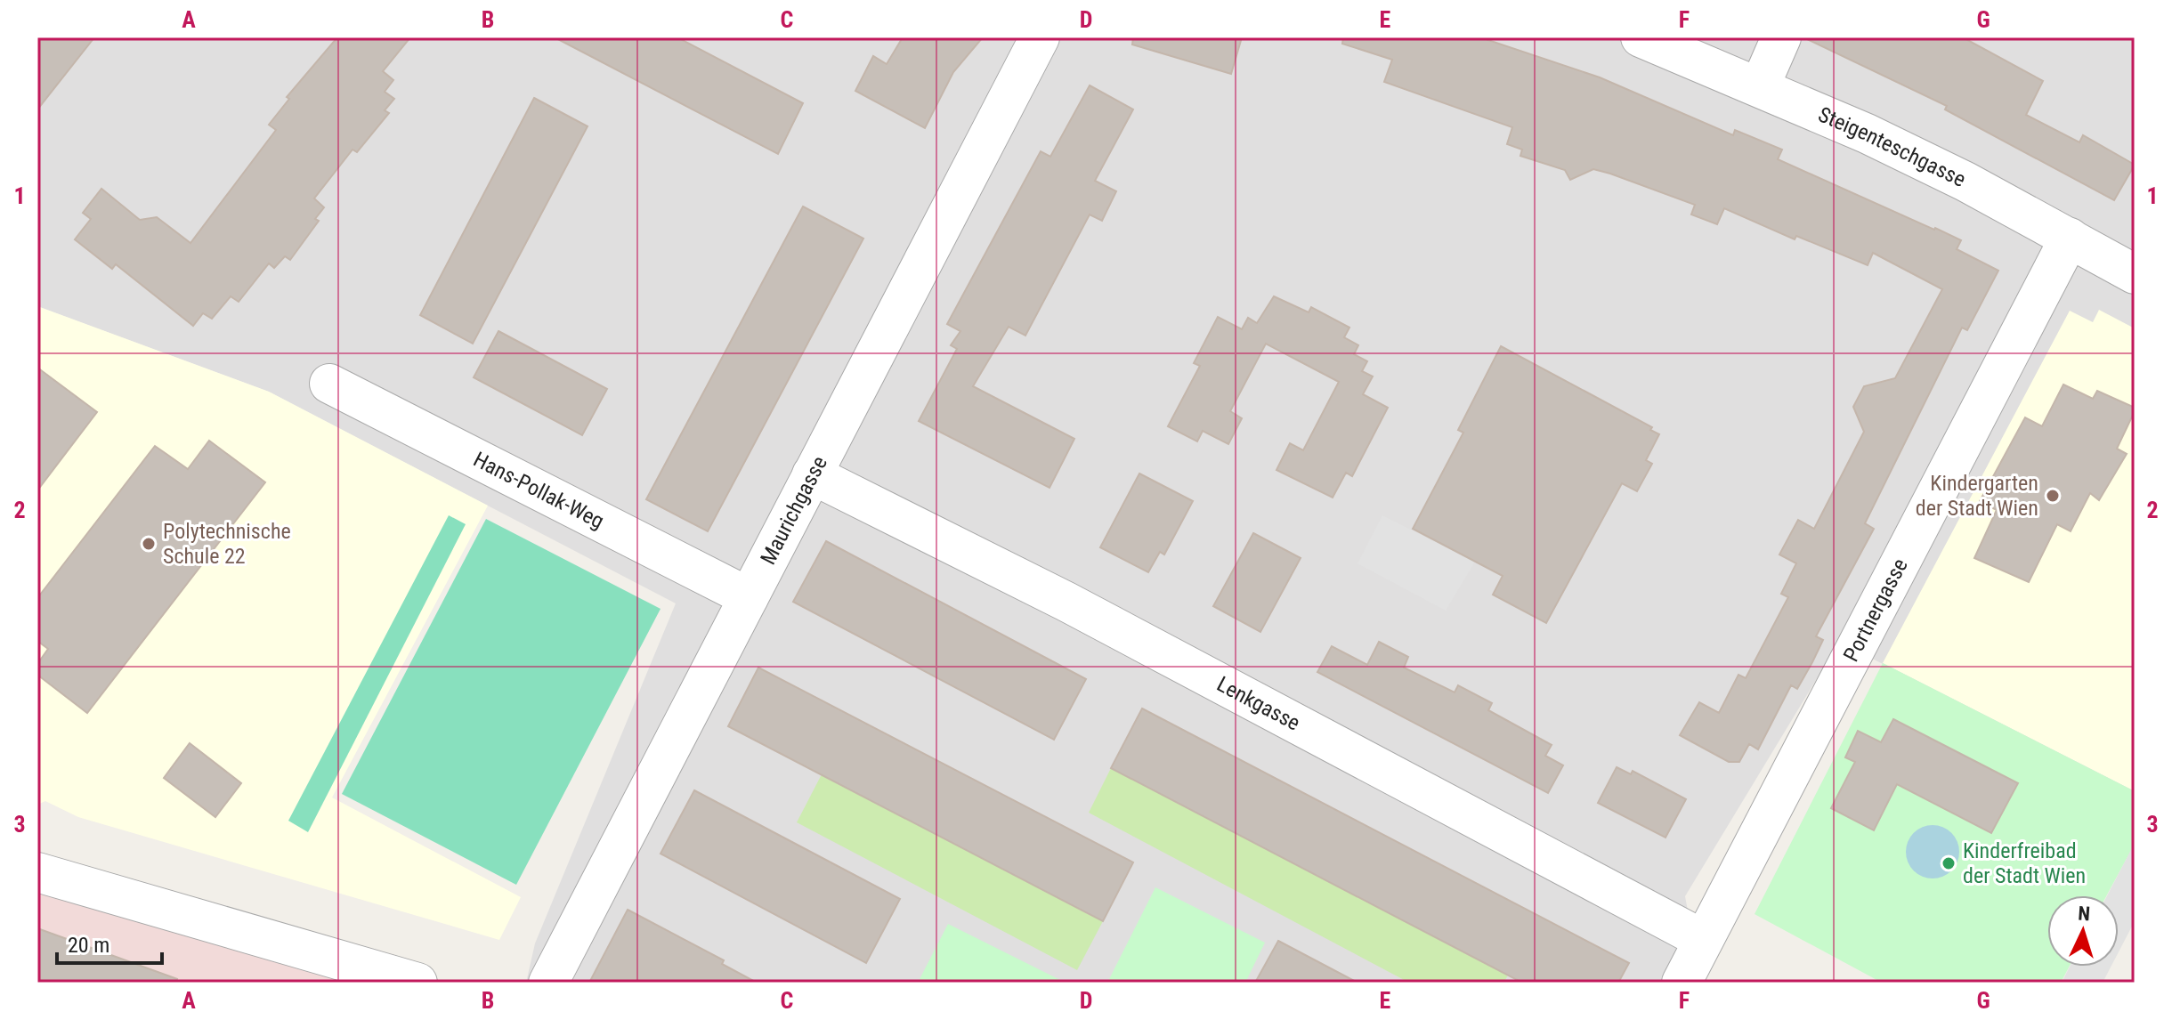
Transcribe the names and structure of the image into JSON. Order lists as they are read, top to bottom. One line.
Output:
{"streets":{"street":["Steigenteschgasse","Hans-Pollak-Weg","Maurichgasse","Portnergasse","Lenkgasse"]},"crossings":[["Steigenteschgasse","Portnergasse"],["Hans-Pollak-Weg","Maurichgasse"],["Maurichgasse","Lenkgasse"],["Portnergasse","Lenkgasse"]],"places":["Kindergarten der Stadt Wien","Polytechnische Schule 22","Kinderfreibad der Stadt Wien"],"scale_bar":"20 m","north":"top","grid":{"columns":["A","B","C","D","E","F","G"],"rows":["1","2","3"]}}
